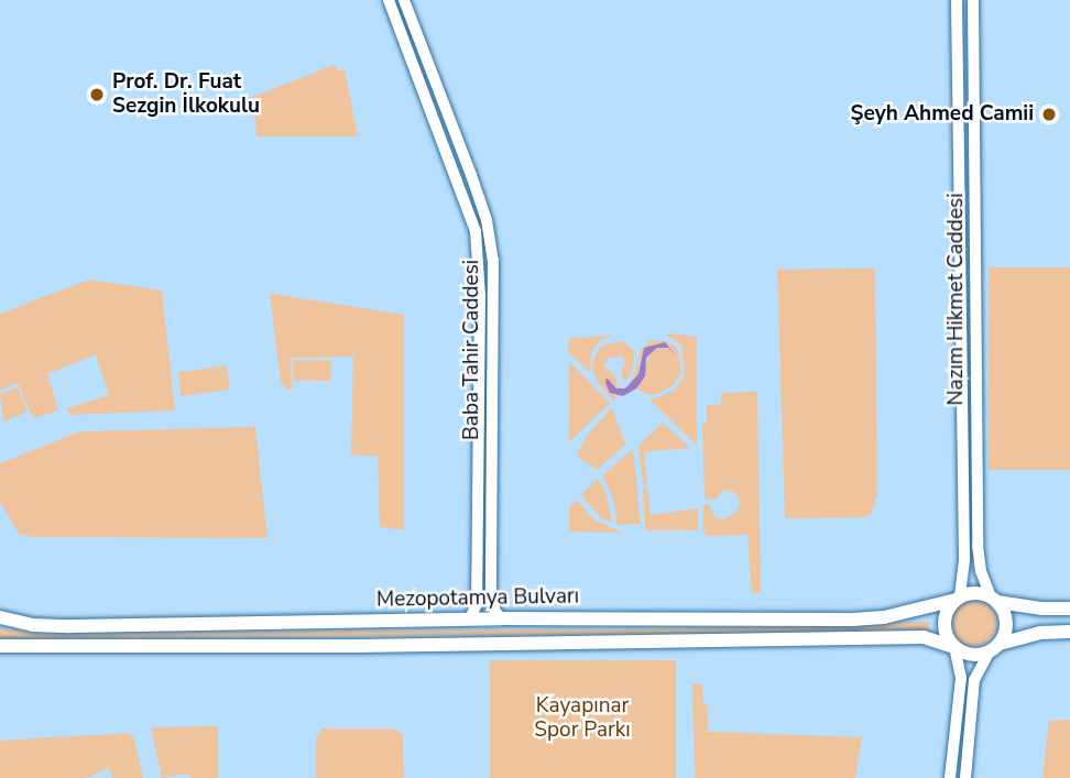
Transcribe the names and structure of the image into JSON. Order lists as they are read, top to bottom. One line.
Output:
{"streets":{"main road":["Nazım Hikmet Caddesi","Baba Tahir Caddesi","Mezopotamya Bulvarı"]},"crossings":[["Nazım Hikmet Caddesi","Mezopotamya Bulvarı"],["Baba Tahir Caddesi","Mezopotamya Bulvarı"]],"parks":["Kayapınar Spor Parkı"],"places":["Prof. Dr. Fuat Sezgin İlkokulu","Şeyh Ahmed Camii"]}
